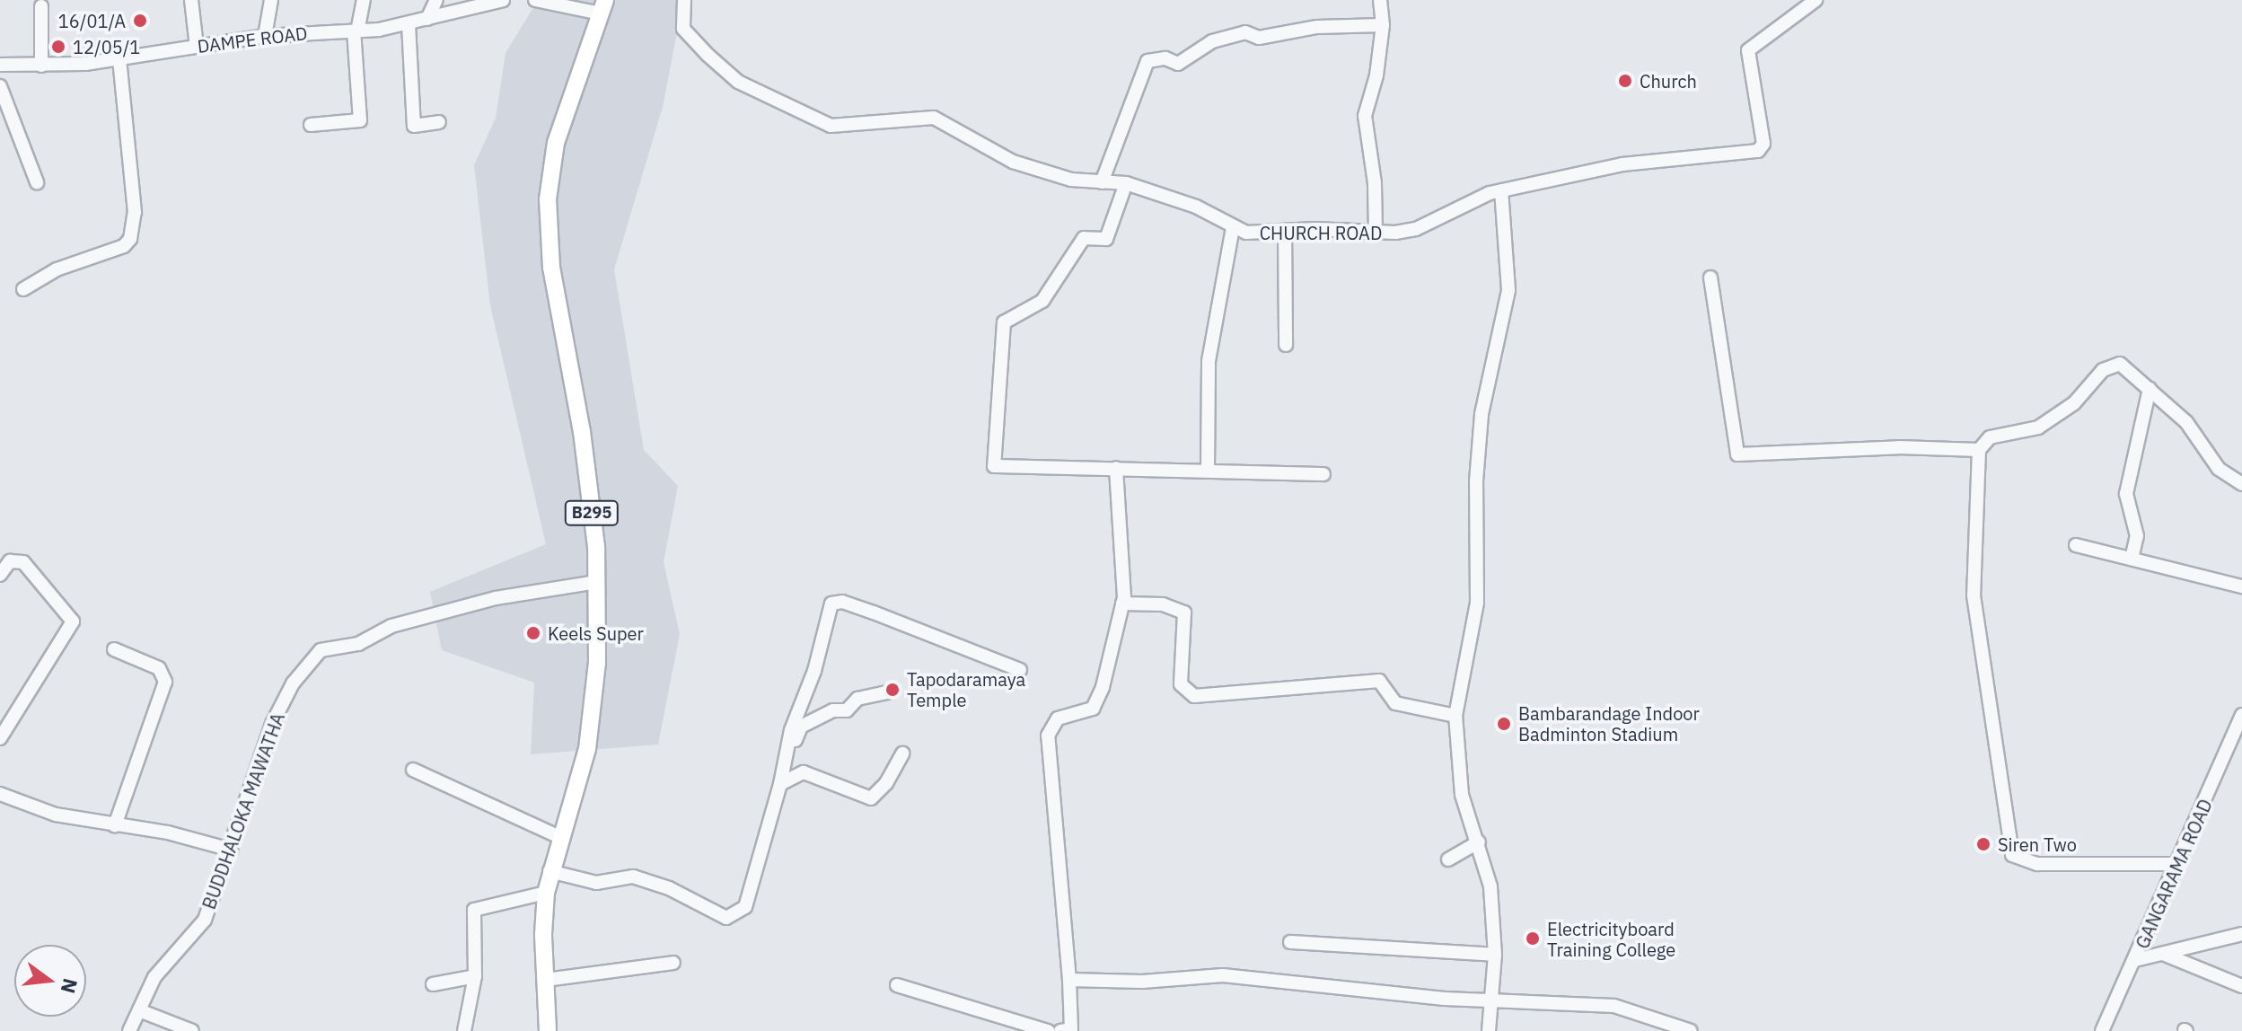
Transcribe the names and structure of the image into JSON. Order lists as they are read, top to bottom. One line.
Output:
{"streets":{"main road":["B295"],"street":["DAMPE ROAD","CHURCH ROAD","BUDDHALOKA MAWATHA","GANGARAMA ROAD"]},"crossings":[["B295","BUDDHALOKA MAWATHA"]],"places":["16/01/A","12/05/1","Church","Keels Super","Tapodaramaya Temple","Bambarandage Indoor Badminton Stadium","Siren Two","Electricityboard Training College"],"north":"right"}
